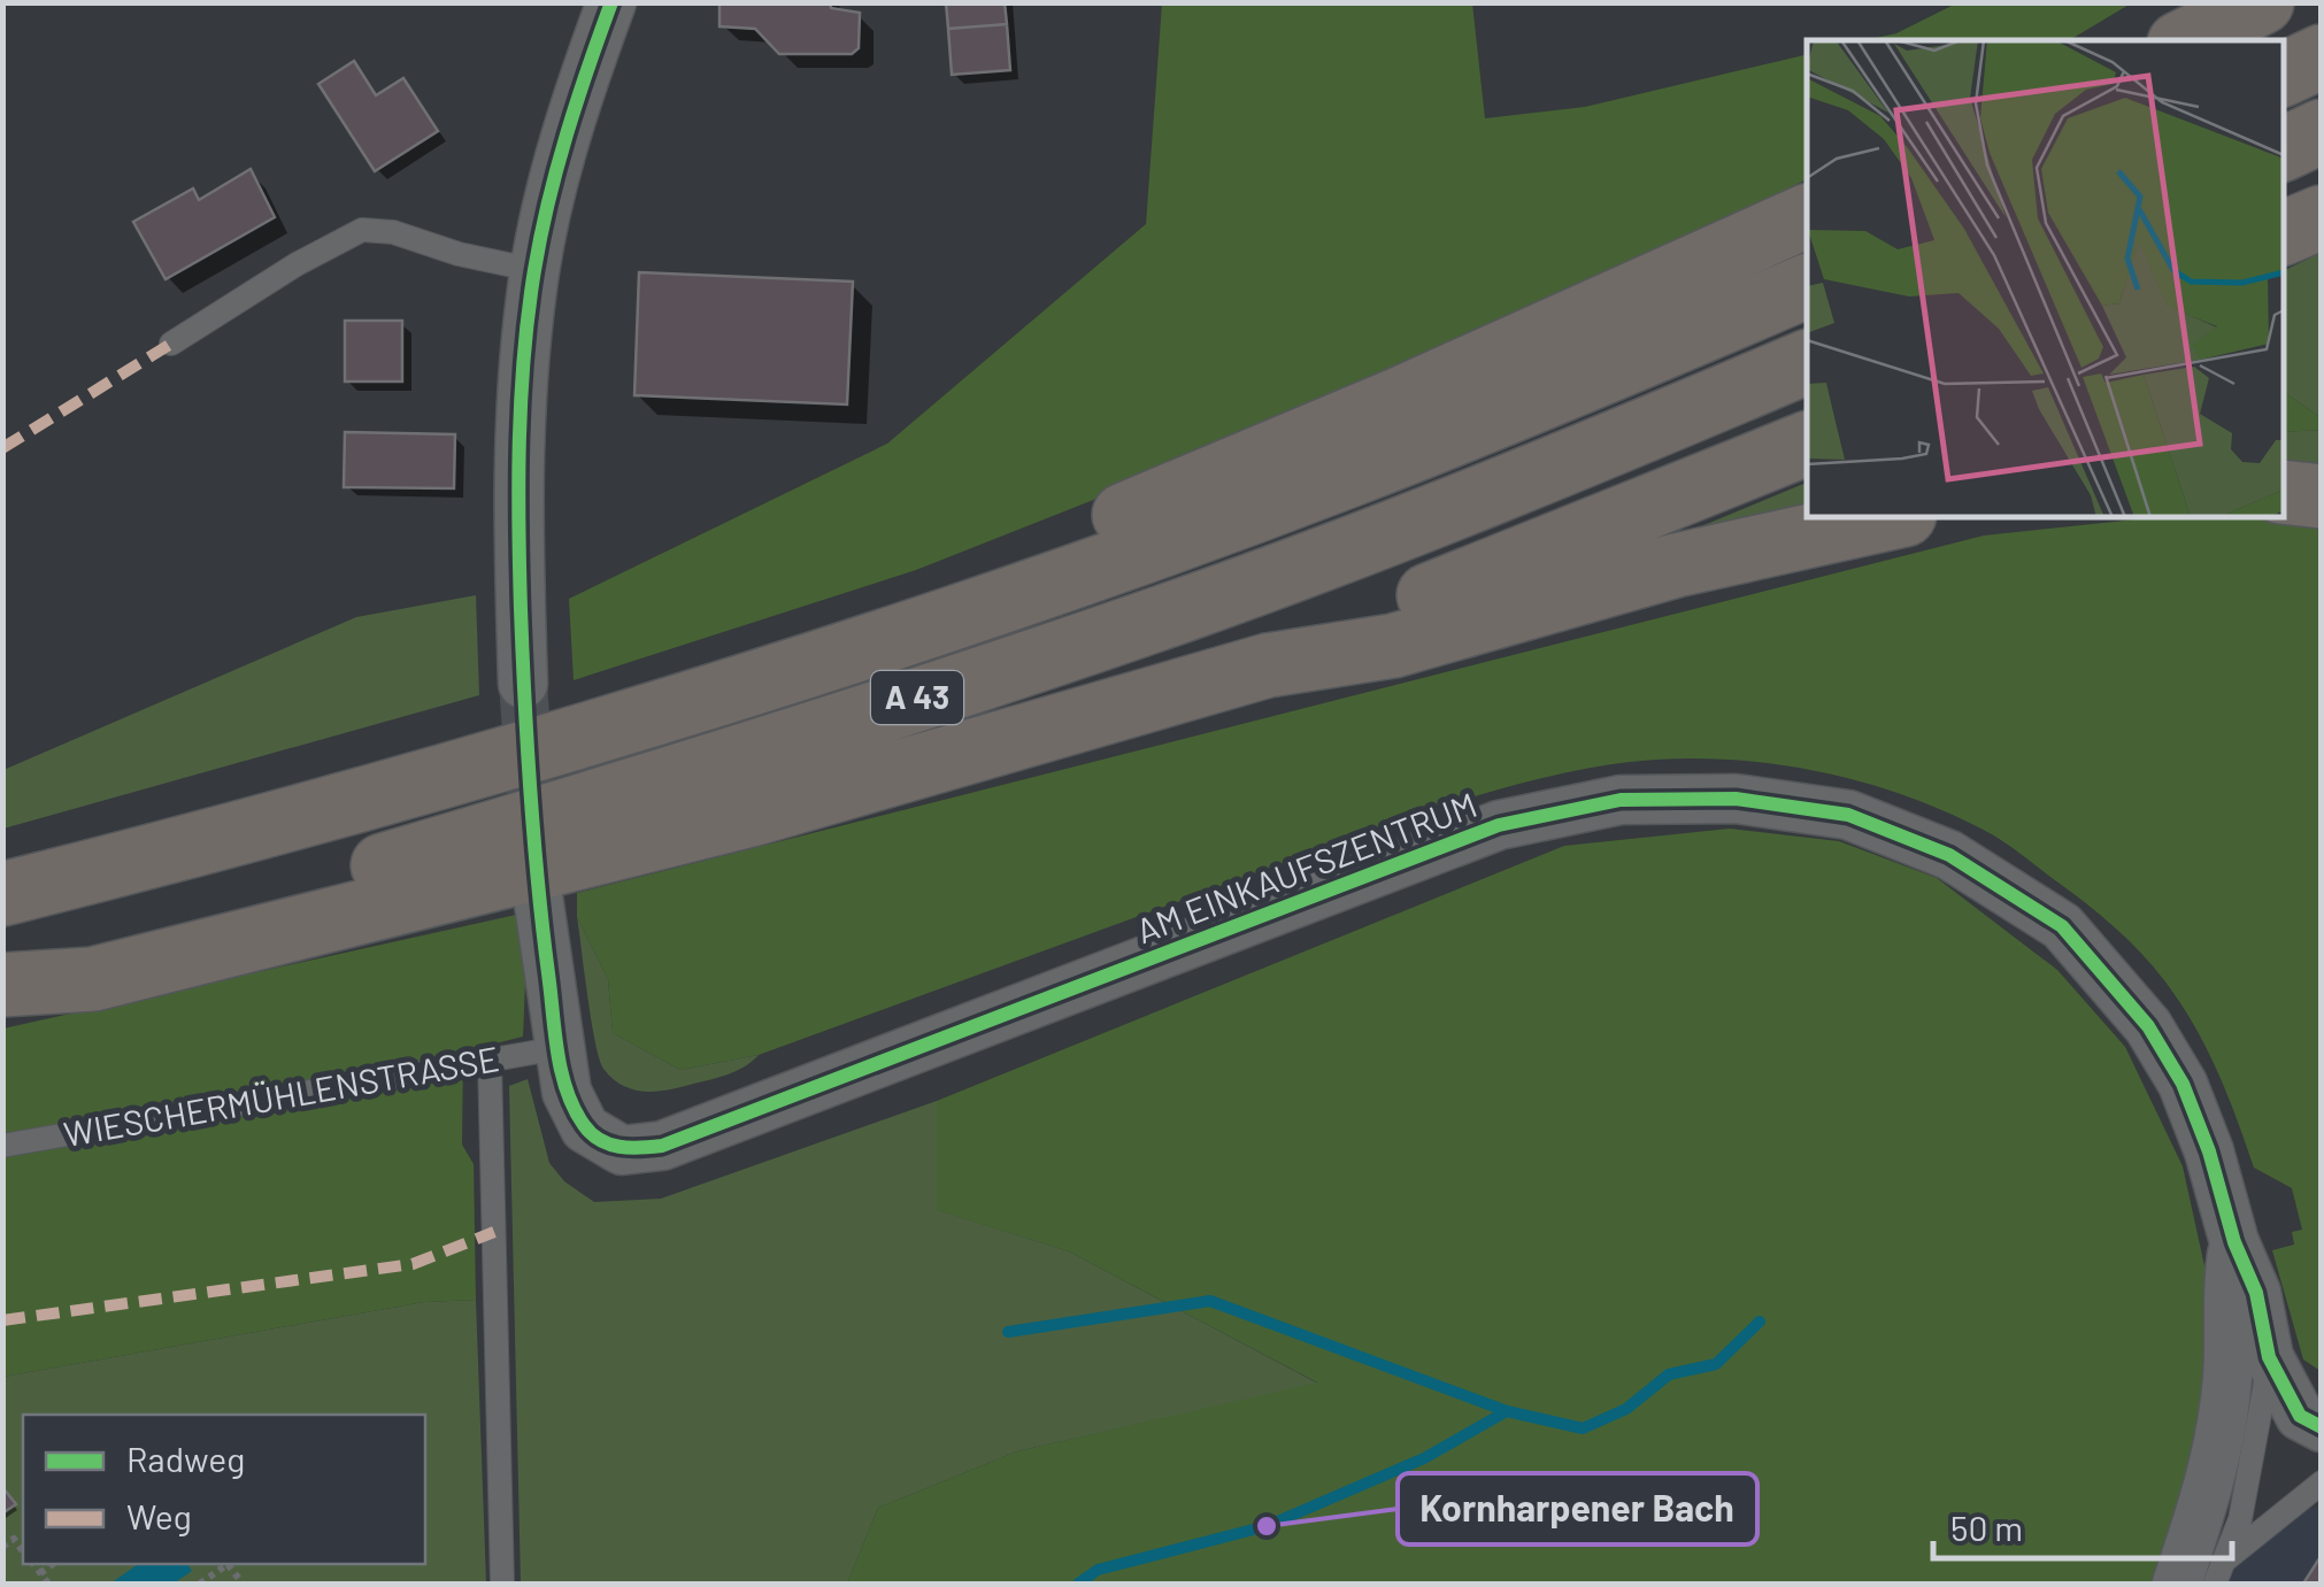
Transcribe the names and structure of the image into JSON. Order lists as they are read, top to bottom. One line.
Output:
{"streets":{"highway":["A 43"],"street":["AM EINKAUFSZENTRUM"],"lane":["WIESCHERMÜHLENSTRASSE"]},"crossings":[["AM EINKAUFSZENTRUM","WIESCHERMÜHLENSTRASSE"]],"places":["Kornharpener Bach"],"legend":["Radweg","Weg"],"scale_bar":"50 m"}
